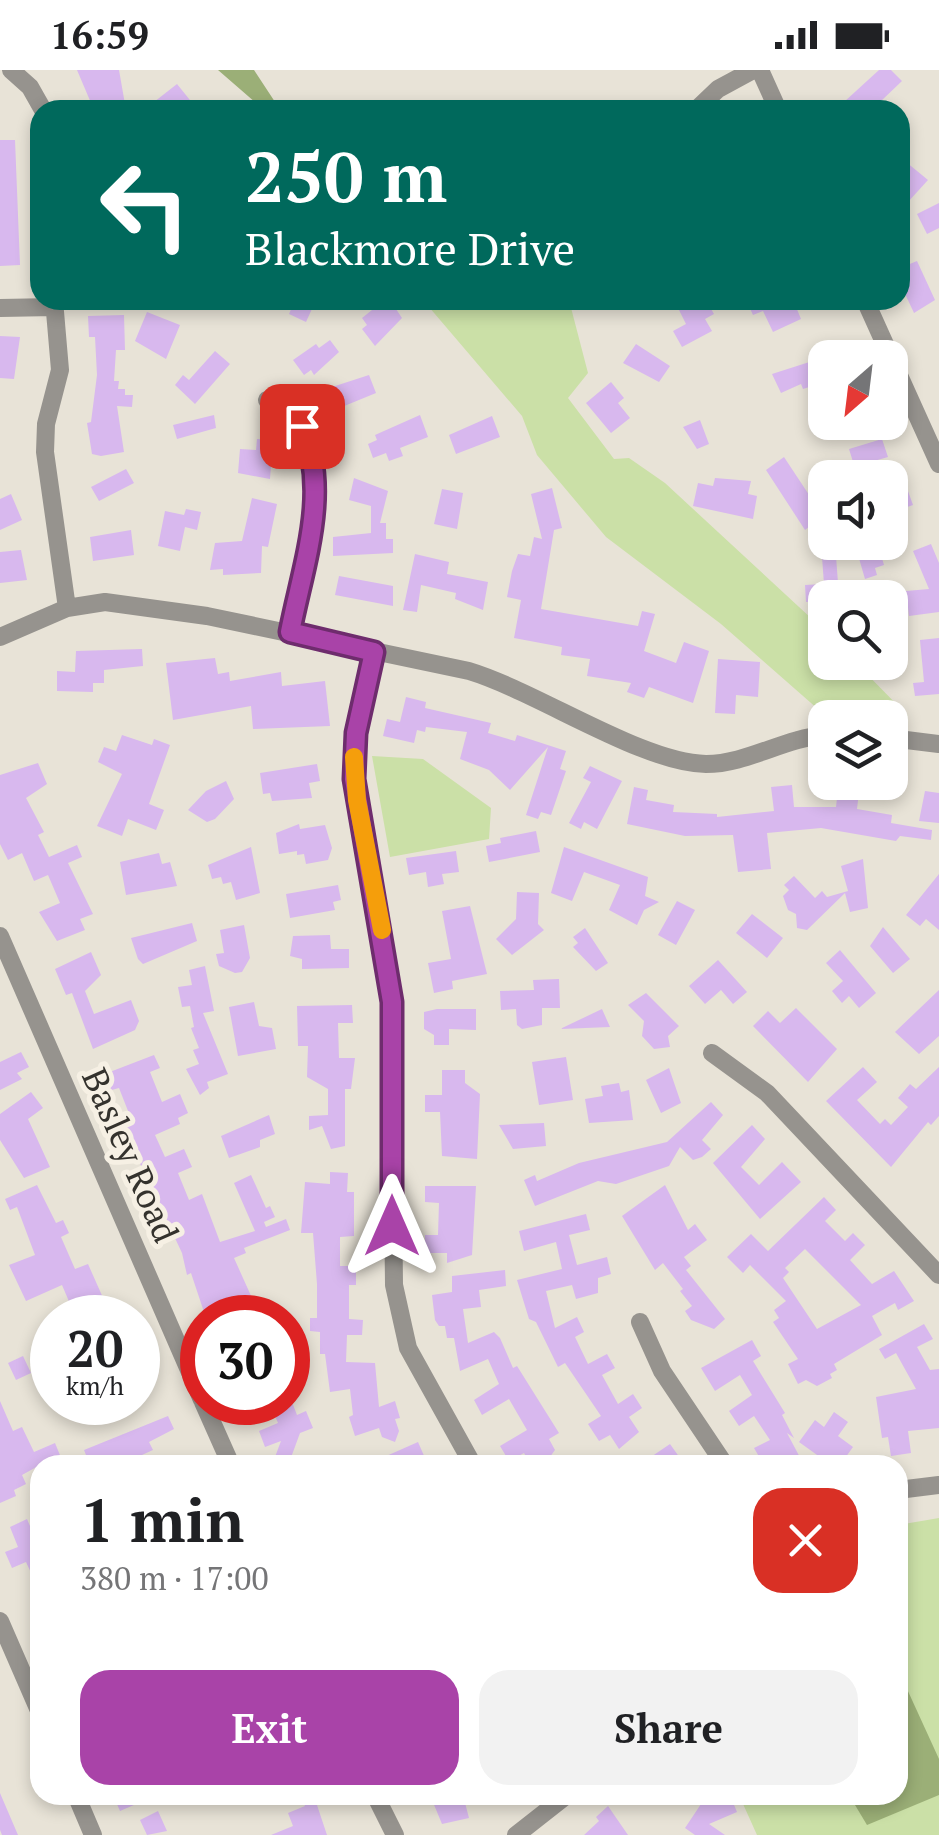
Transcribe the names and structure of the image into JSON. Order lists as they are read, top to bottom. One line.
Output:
{"streets":{"street":["Basley Road"]},"north":"bottom left","page":{"status":"16:59","turn":["250 m","Blackmore Drive"],"speed":"20 km/h","limit":"30","heading":["1 min","380 m · 17:00"],"buttons":["Exit","Share"]}}
